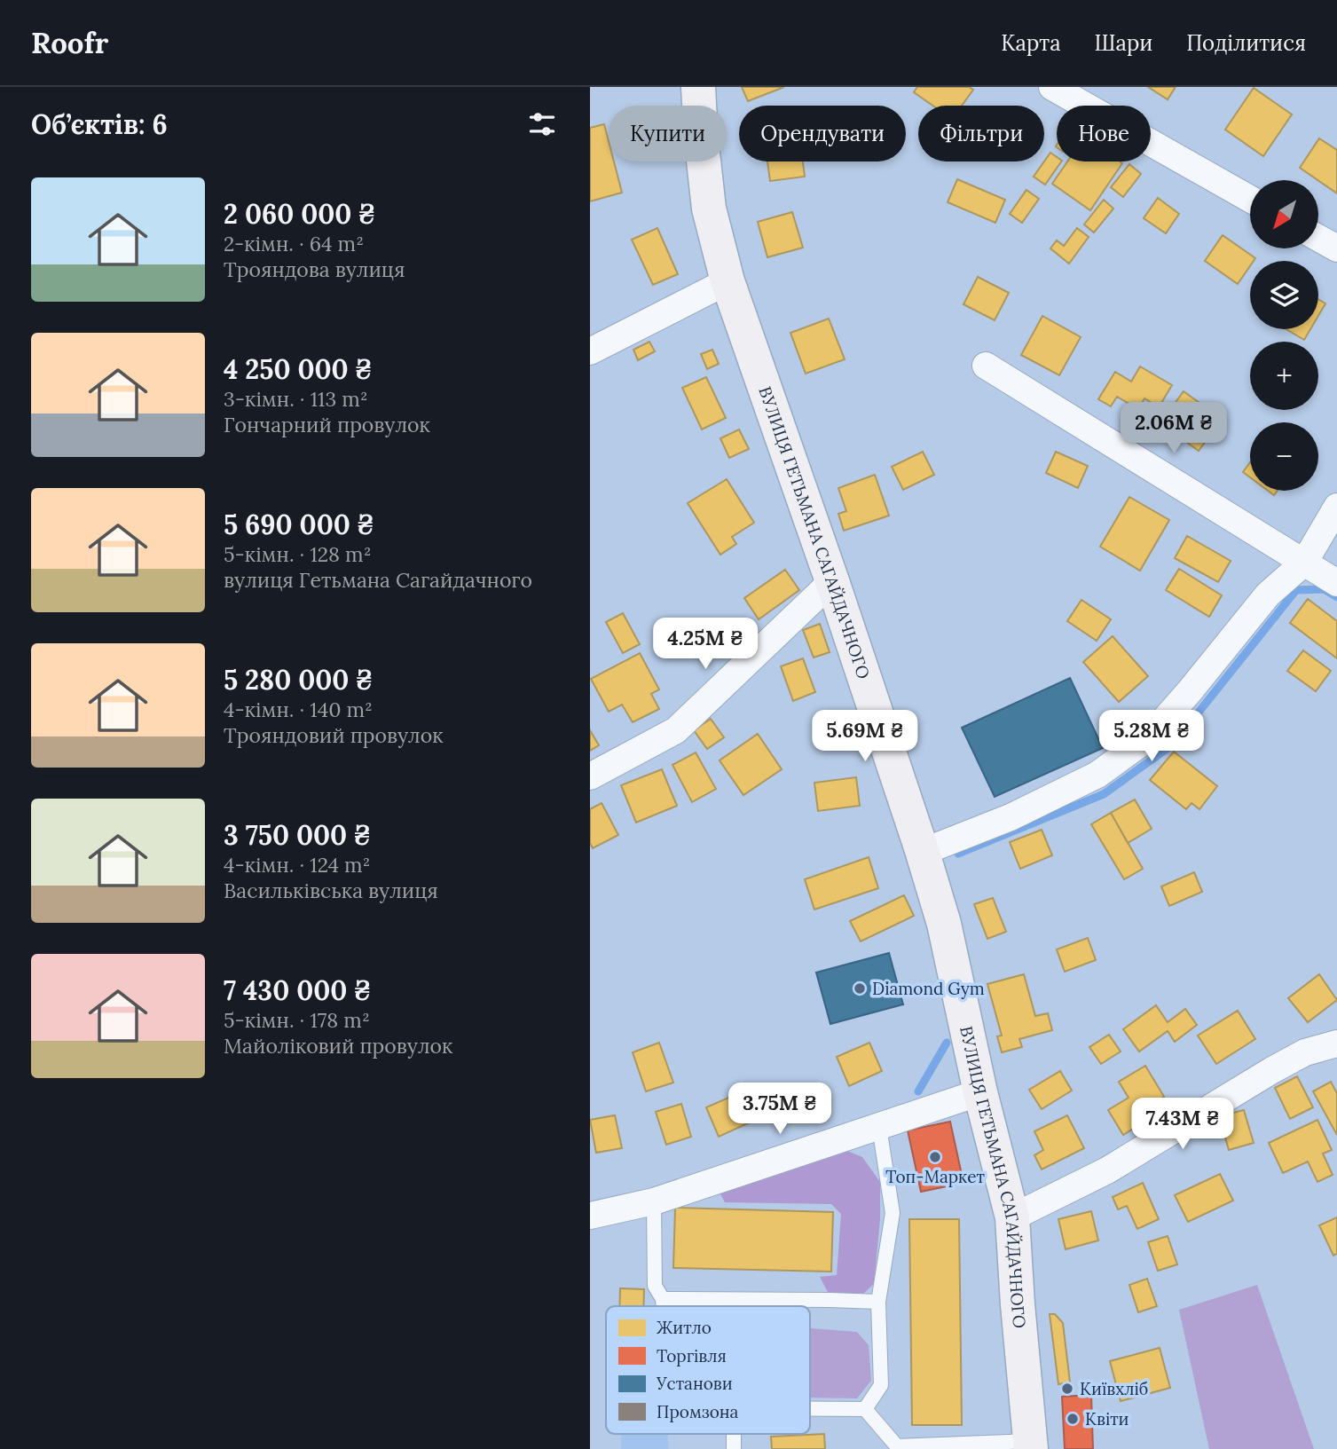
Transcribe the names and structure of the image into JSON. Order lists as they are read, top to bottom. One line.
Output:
{"streets":{"main road":["ВУЛИЦЯ ГЕТЬМАНА САГАЙДАЧНОГО"]},"places":["Diamond Gym","Топ-Маркет","Київхліб","Квіти"],"legend":["Житло","Торгівля","Установи","Промзона"],"north":"bottom left","page":{"header":"Roofr","nav":["Карта","Шари","Поділитися"],"heading":"Об’єктів: 6","chip":["Купити","Орендувати","Фільтри","Нове"],"list":[{"name":"2 060 000 ₴","note":"2-кімн. · 64 m² · Трояндова вулиця"},{"name":"4 250 000 ₴","note":"3-кімн. · 113 m² · Гончарний провулок"},{"name":"5 690 000 ₴","note":"5-кімн. · 128 m² · вулиця Гетьмана Сагайдачного"},{"name":"5 280 000 ₴","note":"4-кімн. · 140 m² · Трояндовий провулок"},{"name":"3 750 000 ₴","note":"4-кімн. · 124 m² · Васильківська вулиця"},{"name":"7 430 000 ₴","note":"5-кімн. · 178 m² · Майоліковий провулок"}],"map_buttons":["+","−"],"price":["2.06M ₴","4.25M ₴","5.69M ₴","5.28M ₴","3.75M ₴","7.43M ₴"]}}
